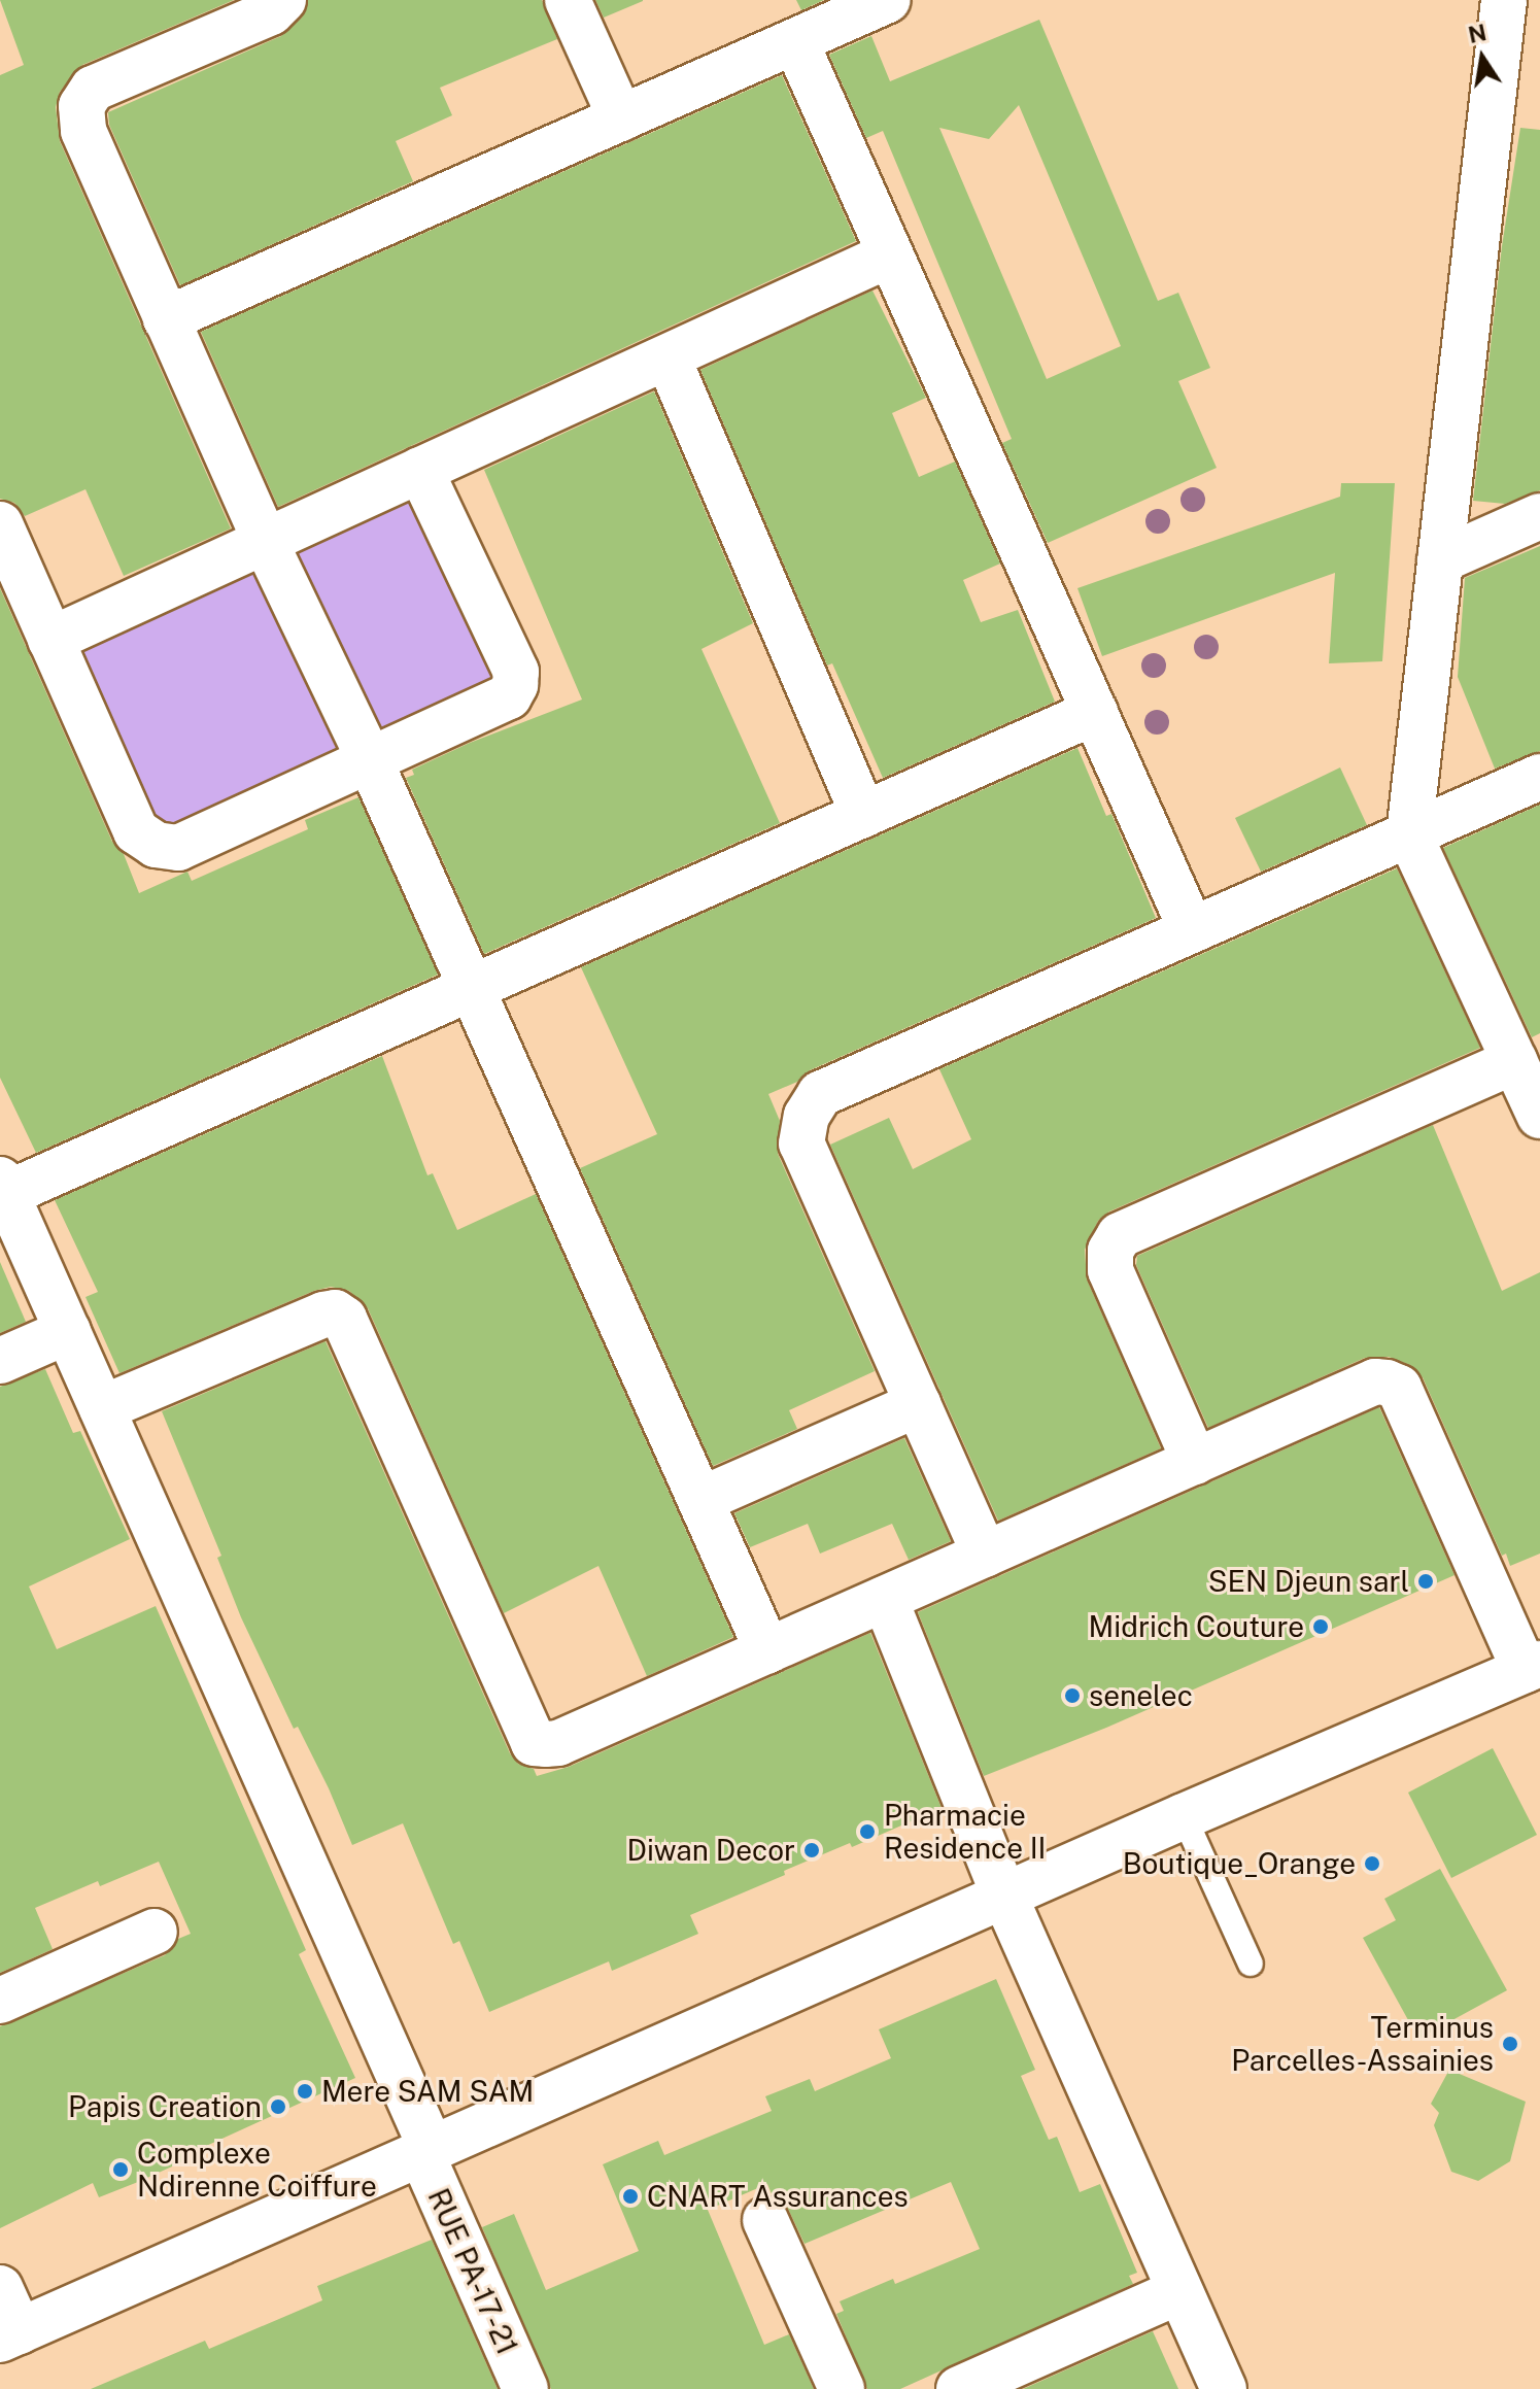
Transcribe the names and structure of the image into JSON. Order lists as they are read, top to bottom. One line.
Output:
{"streets":{"street":["RUE PA-17-21"]},"places":["SEN Djeun sarl","Midrich Couture","senelec","Pharmacie Residence II","Diwan Decor","Boutique_Orange","Terminus Parcelles-Assainies","Mere SAM SAM","Papis Creation","Complexe Ndirenne Coiffure","CNART Assurances"],"north":"top"}
